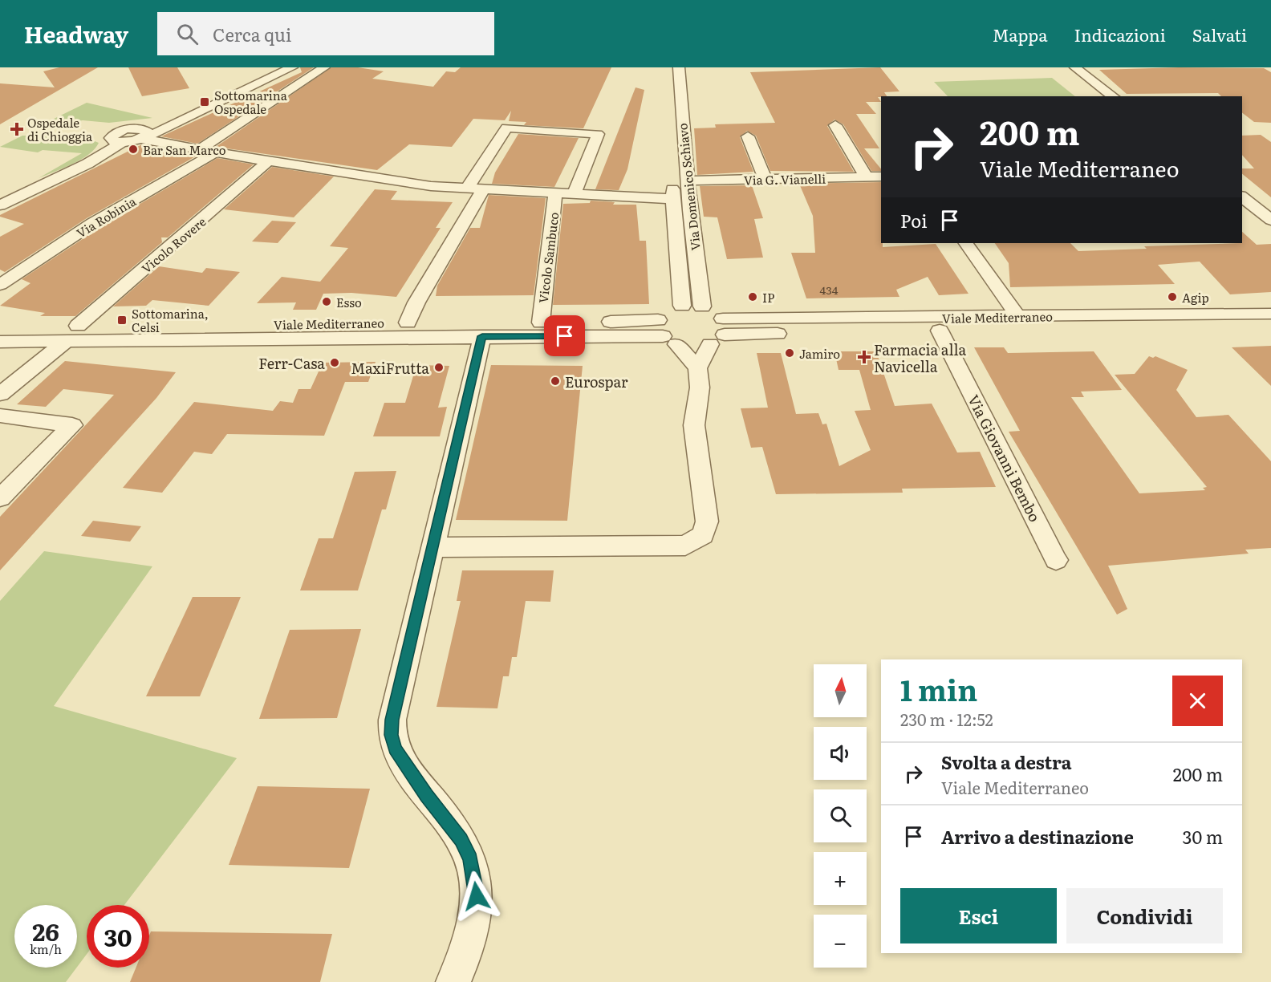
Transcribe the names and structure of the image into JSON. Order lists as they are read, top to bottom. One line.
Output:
{"streets":{"street":["Via G. Vianelli","Via Domenico Schiavo","Via Robinia","Vicolo Rovere","Vicolo Sambuco","Viale Mediterraneo","Via Giovanni Bembo"]},"crossings":[["Via G. Vianelli","Via Domenico Schiavo"],["Via Domenico Schiavo","Viale Mediterraneo"],["Vicolo Rovere","Viale Mediterraneo"],["Vicolo Sambuco","Viale Mediterraneo"],["Viale Mediterraneo","Via Giovanni Bembo"]],"places":{"transit":["Sottomarina Ospedale","Sottomarina, Celsi"],"health":["Ospedale di Chioggia","Farmacia alla Navicella"],"other":["Bar San Marco","IP","Agip","Esso","Jamiro","Ferr-Casa","MaxiFrutta","Eurospar"]},"house_numbers":["434"],"north":"top","page":{"header":"Headway","search":"Cerca qui","nav":["Mappa","Indicazioni","Salvati"],"turn":["200 m","Viale Mediterraneo"],"then":"Poi","heading":["1 min","230 m · 12:52"],"map_buttons":["+","−"],"list":[{"name":"Svolta a destra","note":"Viale Mediterraneo","value":"200 m"},{"name":"Arrivo a destinazione","value":"30 m"}],"buttons":["Esci","Condividi"],"speed":"26 km/h","limit":"30"}}
